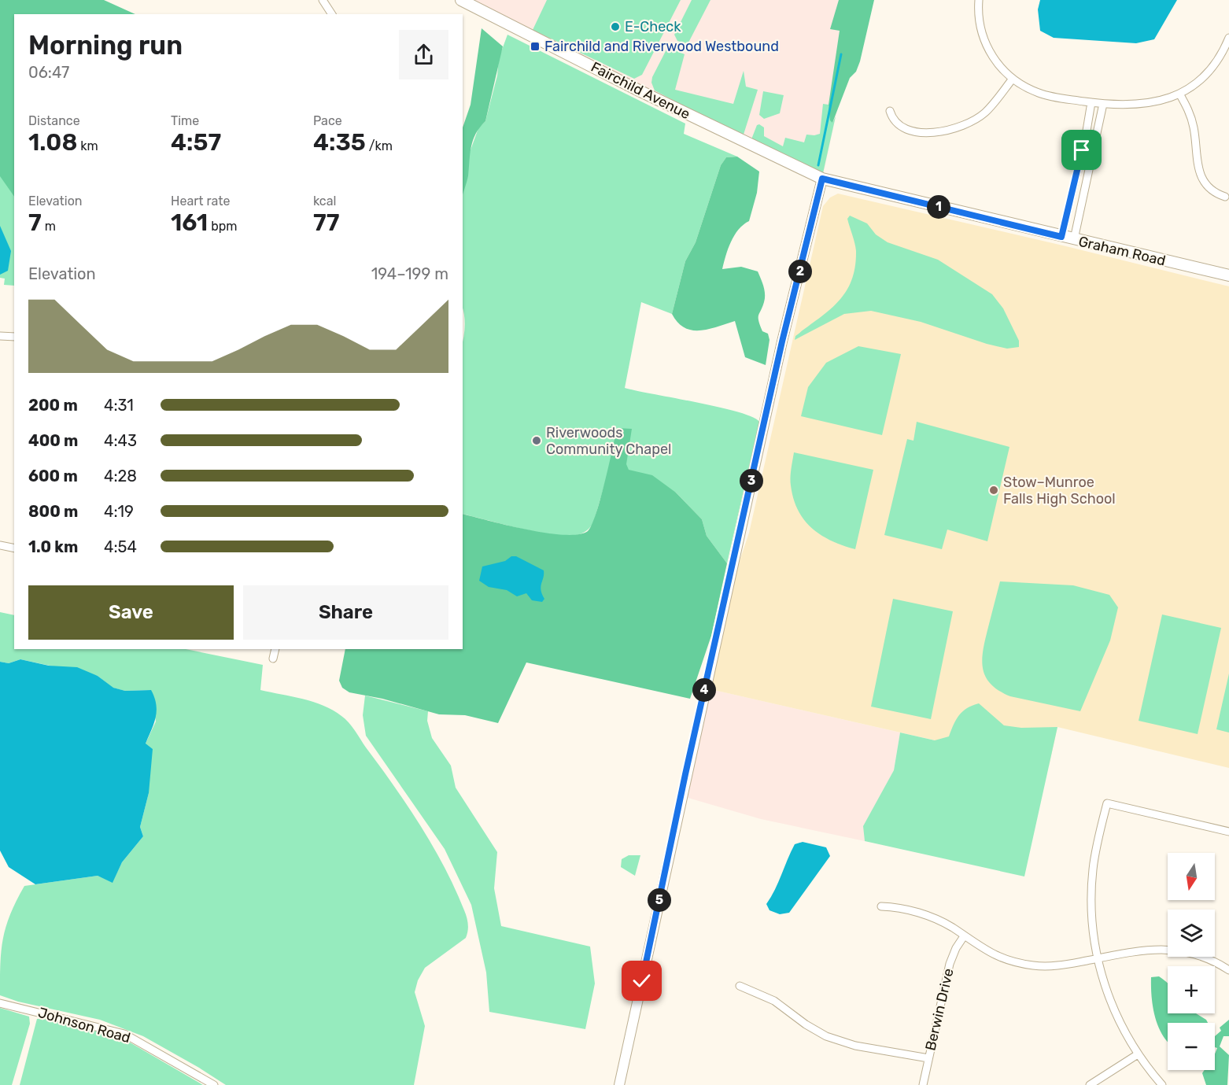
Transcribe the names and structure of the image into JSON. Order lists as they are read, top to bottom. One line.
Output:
{"streets":{"main road":["Fairchild Avenue","Graham Road"],"street":["Berwin Drive","Johnson Road"]},"crossings":[["Fairchild Avenue","Graham Road"]],"places":{"other":["E-Check","Riverwoods Community Chapel","Stow–Munroe Falls High School"],"transit":["Fairchild and Riverwood Westbound"]},"north":"bottom","page":{"heading":["Morning run","06:47"],"stats":[["Distance","1.08 km"],["Time","4:57"],["Pace","4:35 /km"],["Elevation","7 m"],["Heart rate","161 bpm"],["kcal","77"]],"pins":["1","2","3","4","5"],"chart":["Elevation","194–199 m"],"list":[{"name":"200 m","note":"4:31"},{"name":"400 m","note":"4:43"},{"name":"600 m","note":"4:28"},{"name":"800 m","note":"4:19"},{"name":"1.0 km","note":"4:54"}],"buttons":["Save","Share"],"map_buttons":["+","−"]}}
